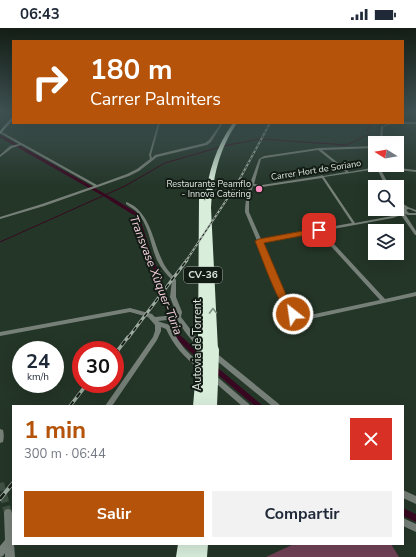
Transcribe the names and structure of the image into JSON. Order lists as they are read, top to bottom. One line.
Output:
{"streets":{"highway":["CV-36","Autovia de Torrent"],"street":["Carrer Hort de Soriano"]},"water":["Transvase Xùquer-Tùria"],"places":["Restaurante Peamflo - Innova Catering"],"north":"left","page":{"status":"06:43","turn":["180 m","Carrer Palmiters"],"speed":"24 km/h","limit":"30","heading":["1 min","300 m · 06:44"],"buttons":["Salir","Compartir"]}}
